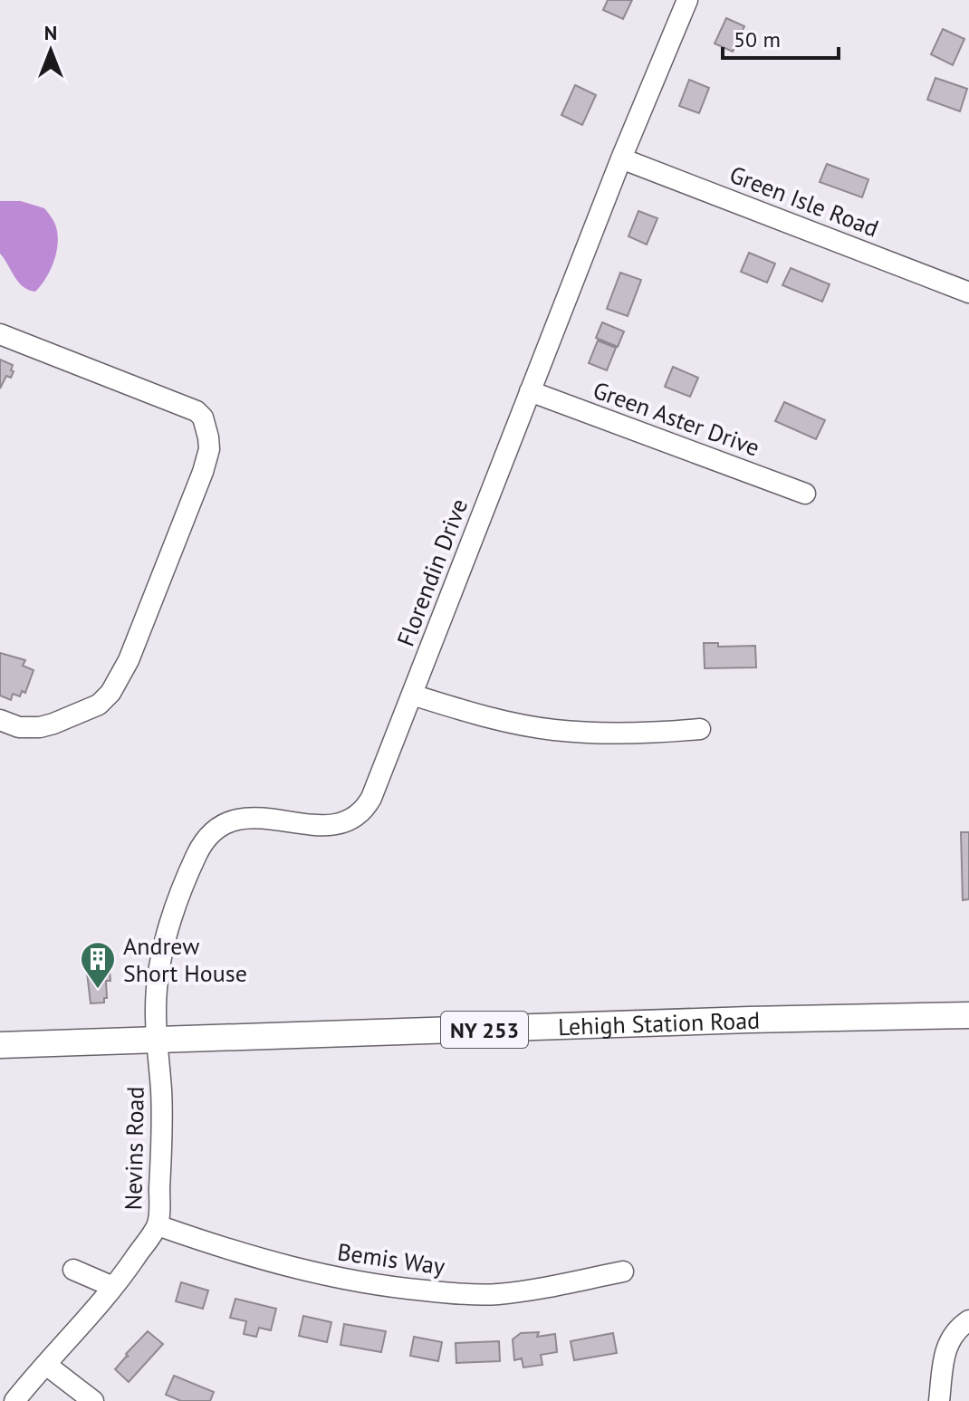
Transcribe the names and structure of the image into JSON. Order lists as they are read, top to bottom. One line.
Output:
{"streets":{"main road":["Lehigh Station Road","NY 253"],"street":["Green Isle Road","Green Aster Drive","Florendin Drive","Nevins Road","Bemis Way"]},"crossings":[["Green Isle Road","Florendin Drive"],["Green Aster Drive","Florendin Drive"],["Florendin Drive","Lehigh Station Road"],["Florendin Drive","Nevins Road"],["Lehigh Station Road","Nevins Road"],["Nevins Road","Bemis Way"]],"places":{"building":["Andrew Short House"]},"scale_bar":"50 m","north":"top"}
